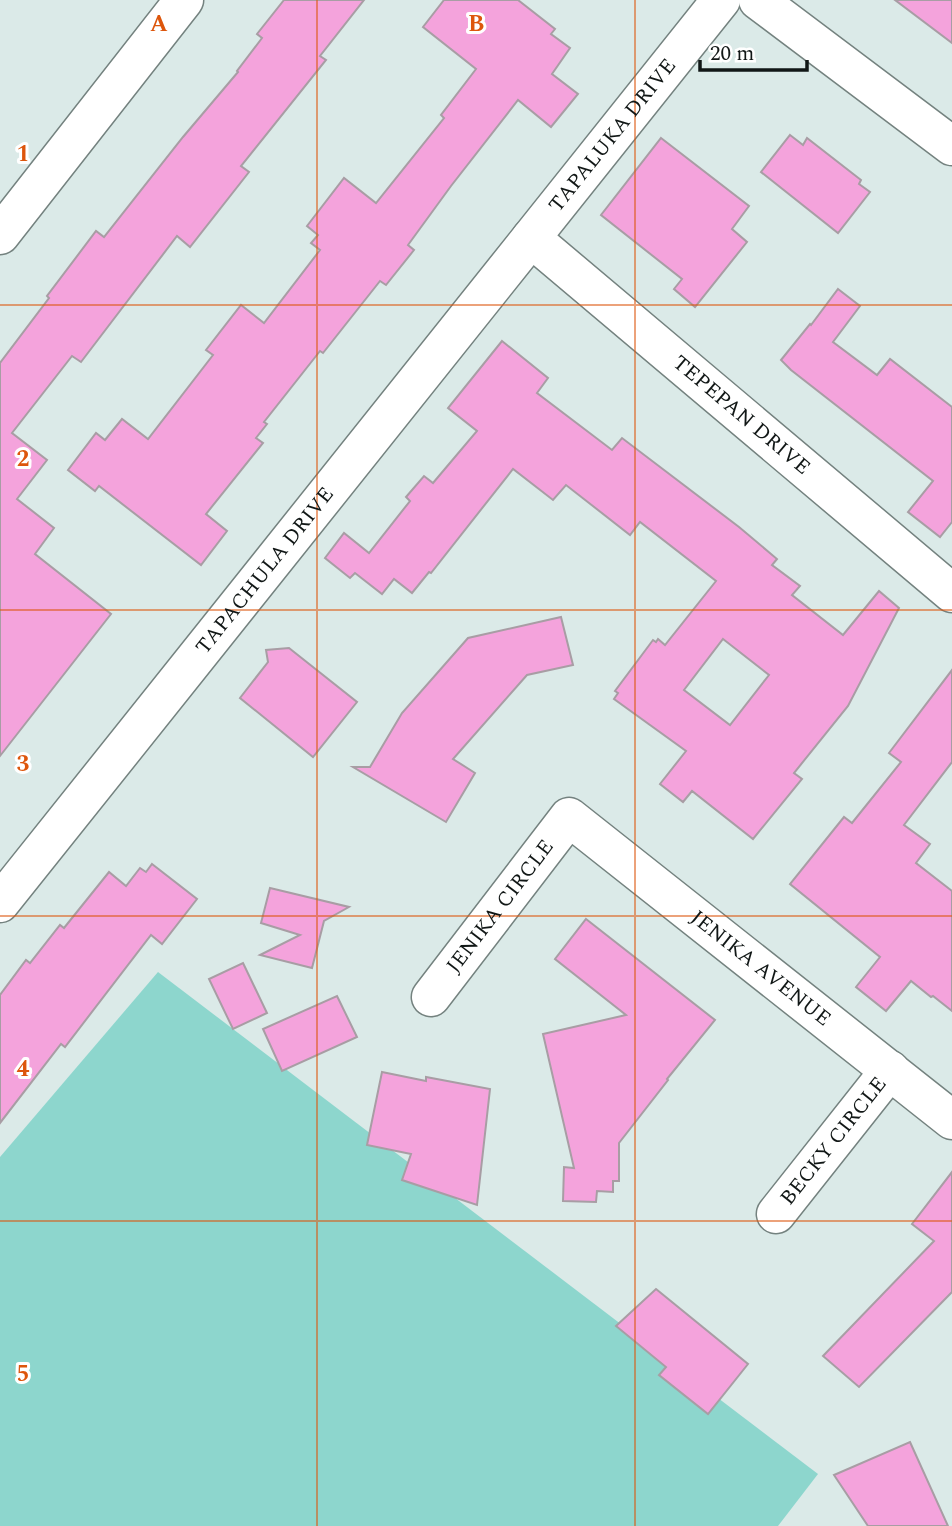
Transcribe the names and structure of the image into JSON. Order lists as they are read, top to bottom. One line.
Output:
{"streets":{"street":["TAPALUKA DRIVE","TEPEPAN DRIVE","TAPACHULA DRIVE","JENIKA CIRCLE","JENIKA AVENUE","BECKY CIRCLE"]},"crossings":[["TAPALUKA DRIVE","TEPEPAN DRIVE"],["TAPALUKA DRIVE","TAPACHULA DRIVE"],["TEPEPAN DRIVE","TAPACHULA DRIVE"],["JENIKA CIRCLE","JENIKA AVENUE"],["JENIKA AVENUE","BECKY CIRCLE"]],"scale_bar":"20 m","grid":{"columns":["A","B"],"rows":["1","2","3","4","5"]}}
